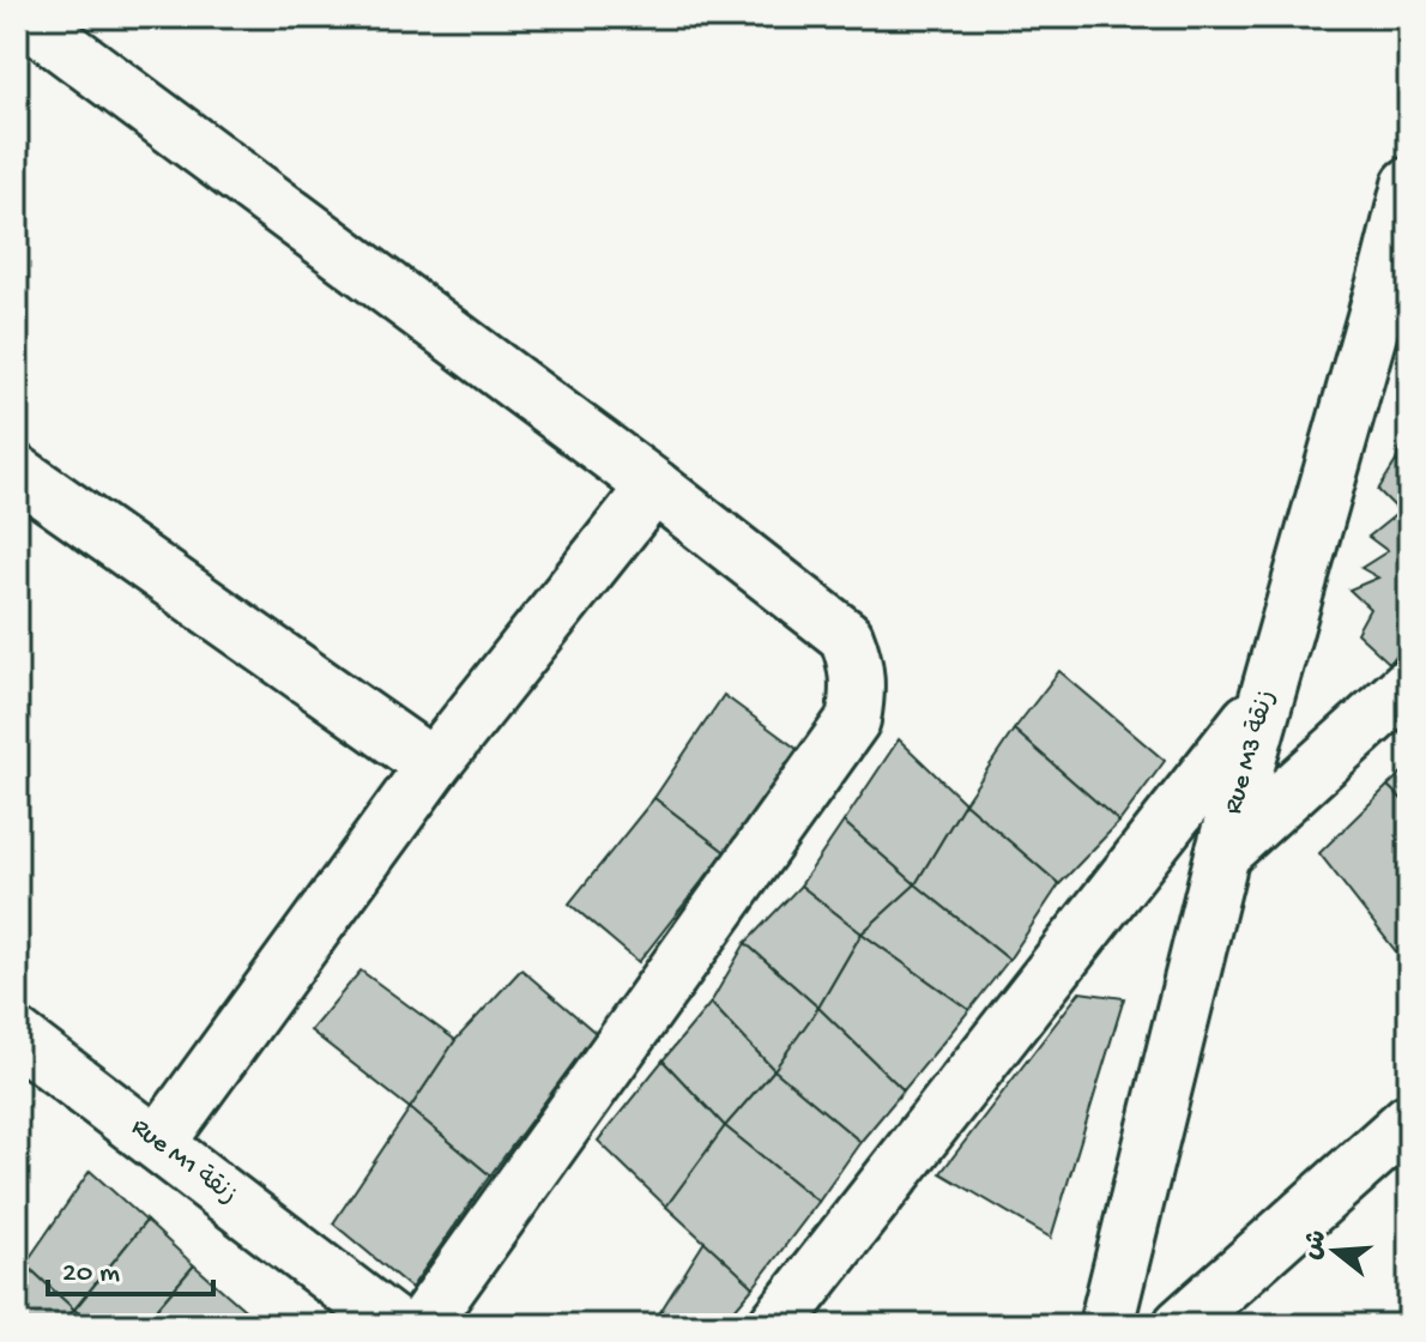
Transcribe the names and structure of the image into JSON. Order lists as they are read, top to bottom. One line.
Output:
{"streets":{"street":["Rue M3 زنقة","Rue M1 زنقة"]},"scale_bar":"20 m","north":"left"}
